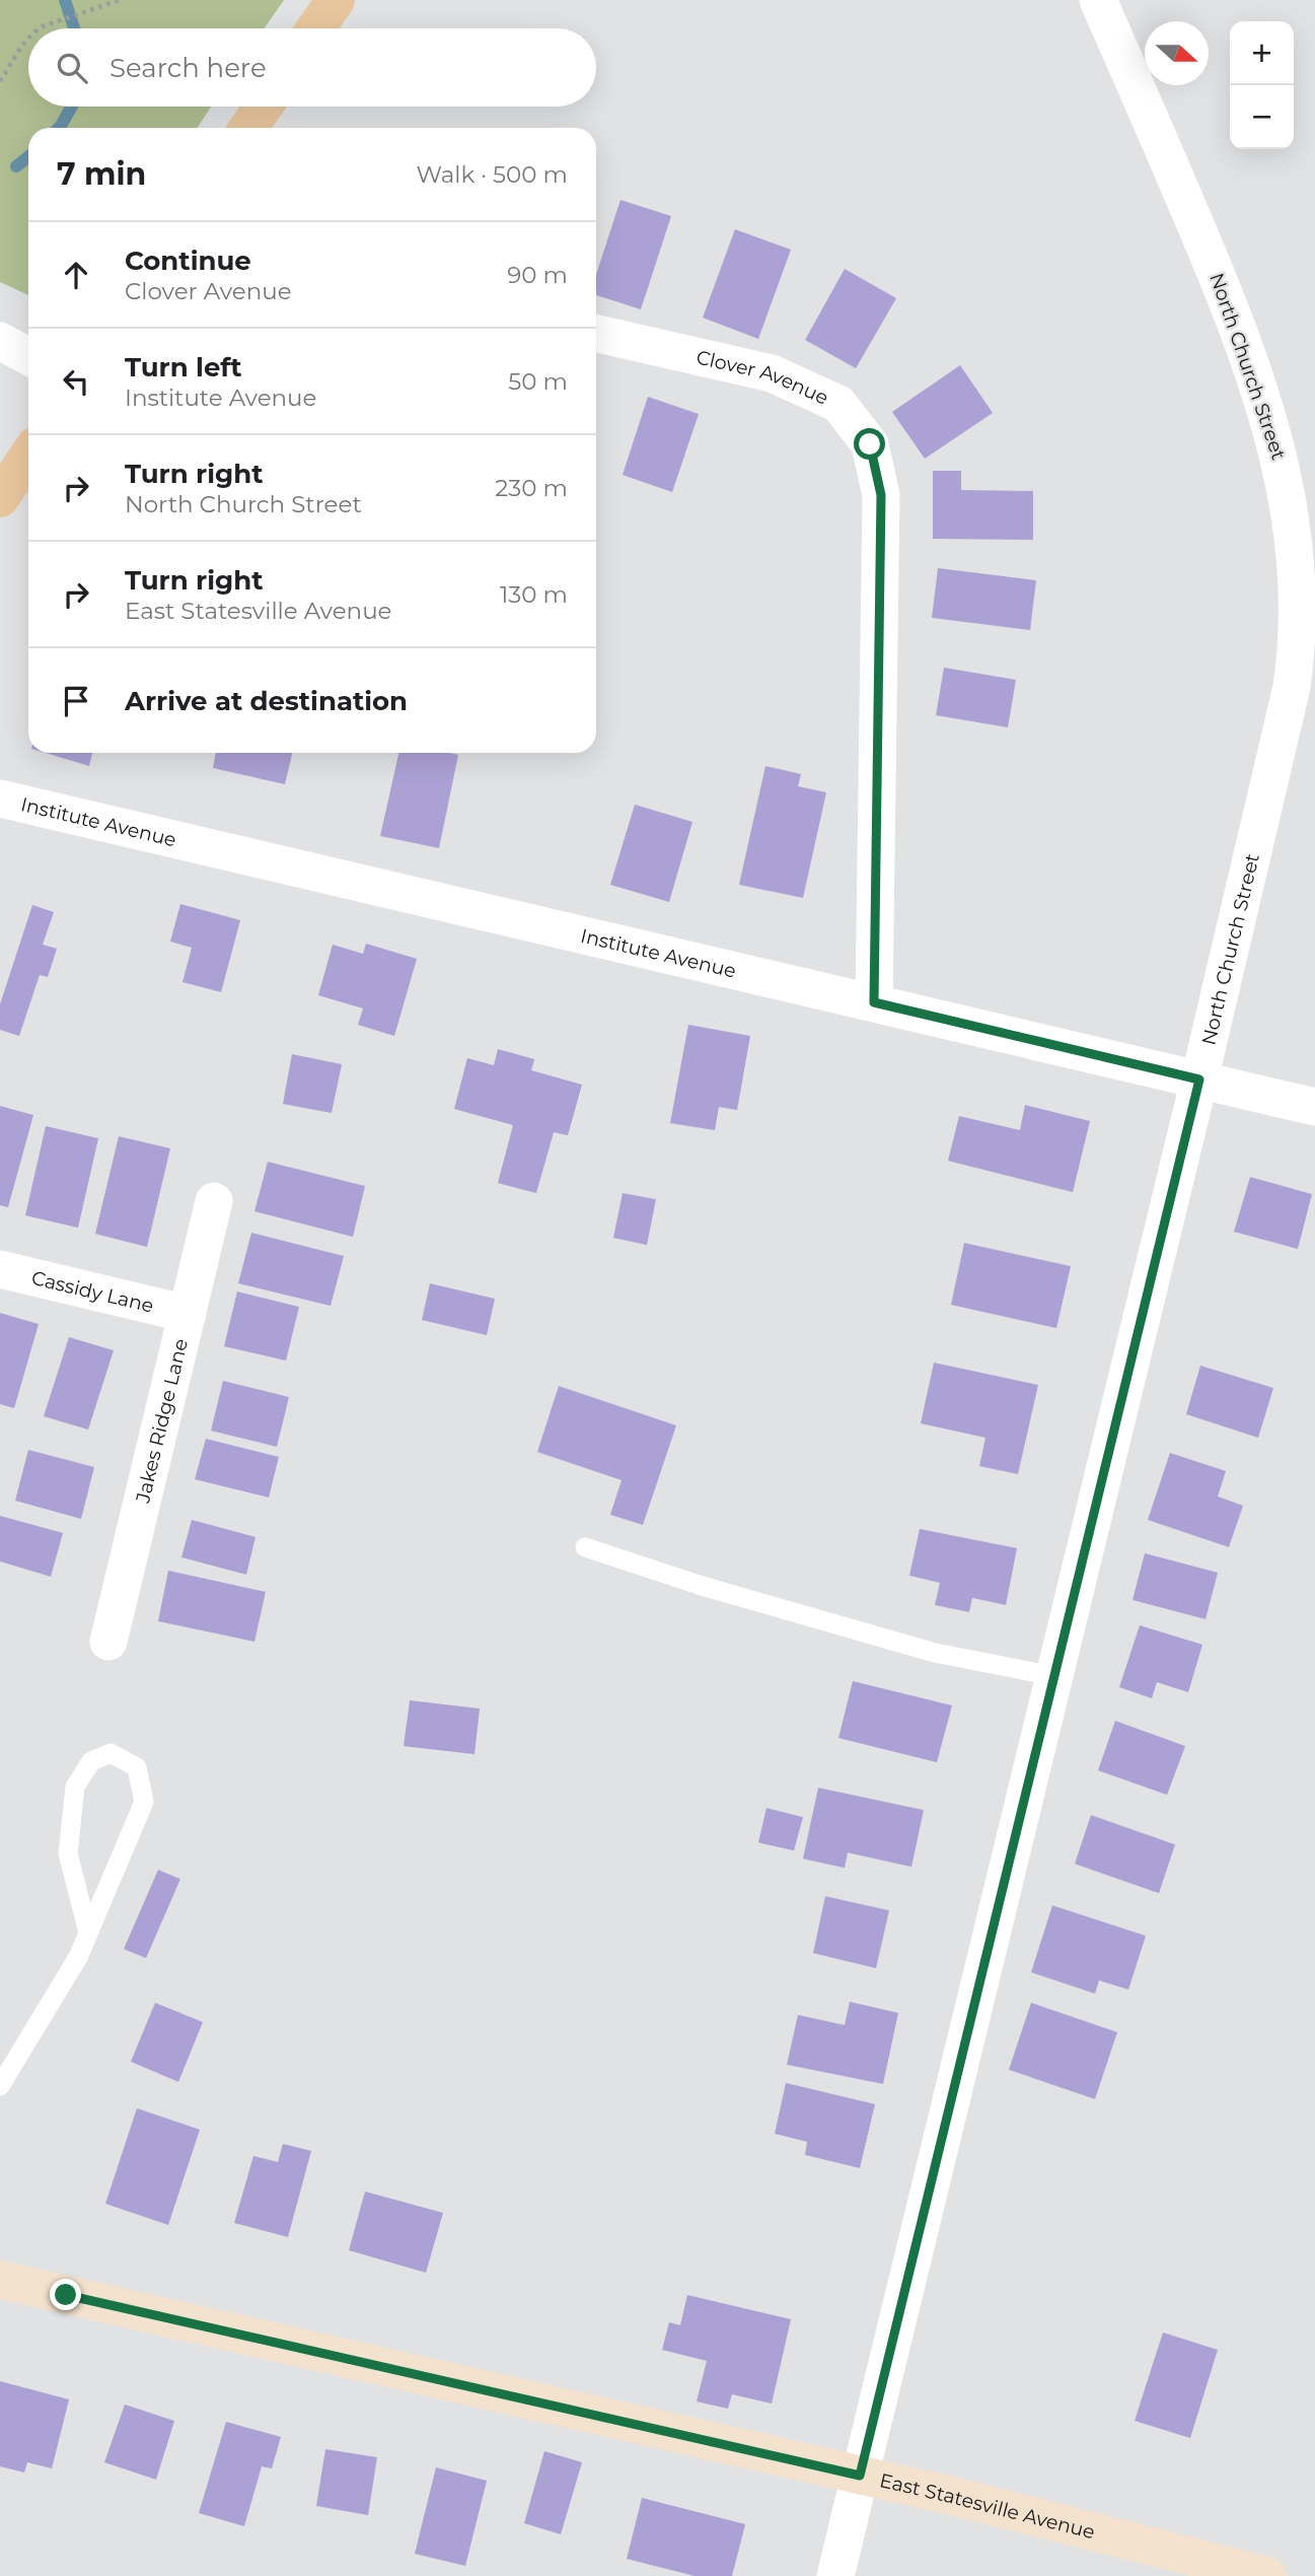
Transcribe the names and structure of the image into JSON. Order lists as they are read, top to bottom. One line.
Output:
{"streets":{"street":["North Church Street","Clover Avenue","Institute Avenue","Cassidy Lane","Jakes Ridge Lane","East Statesville Avenue"]},"crossings":[["North Church Street","Institute Avenue"],["North Church Street","East Statesville Avenue"],["Clover Avenue","Institute Avenue"],["Cassidy Lane","Jakes Ridge Lane"]],"north":"right","page":{"map_buttons":["+","−"],"search":"Search here","heading":["7 min","Walk · 500 m"],"list":[["Continue","Clover Avenue","90 m"],["Turn left","Institute Avenue","50 m"],["Turn right","North Church Street","230 m"],["Turn right","East Statesville Avenue","130 m"],"Arrive at destination"]}}
